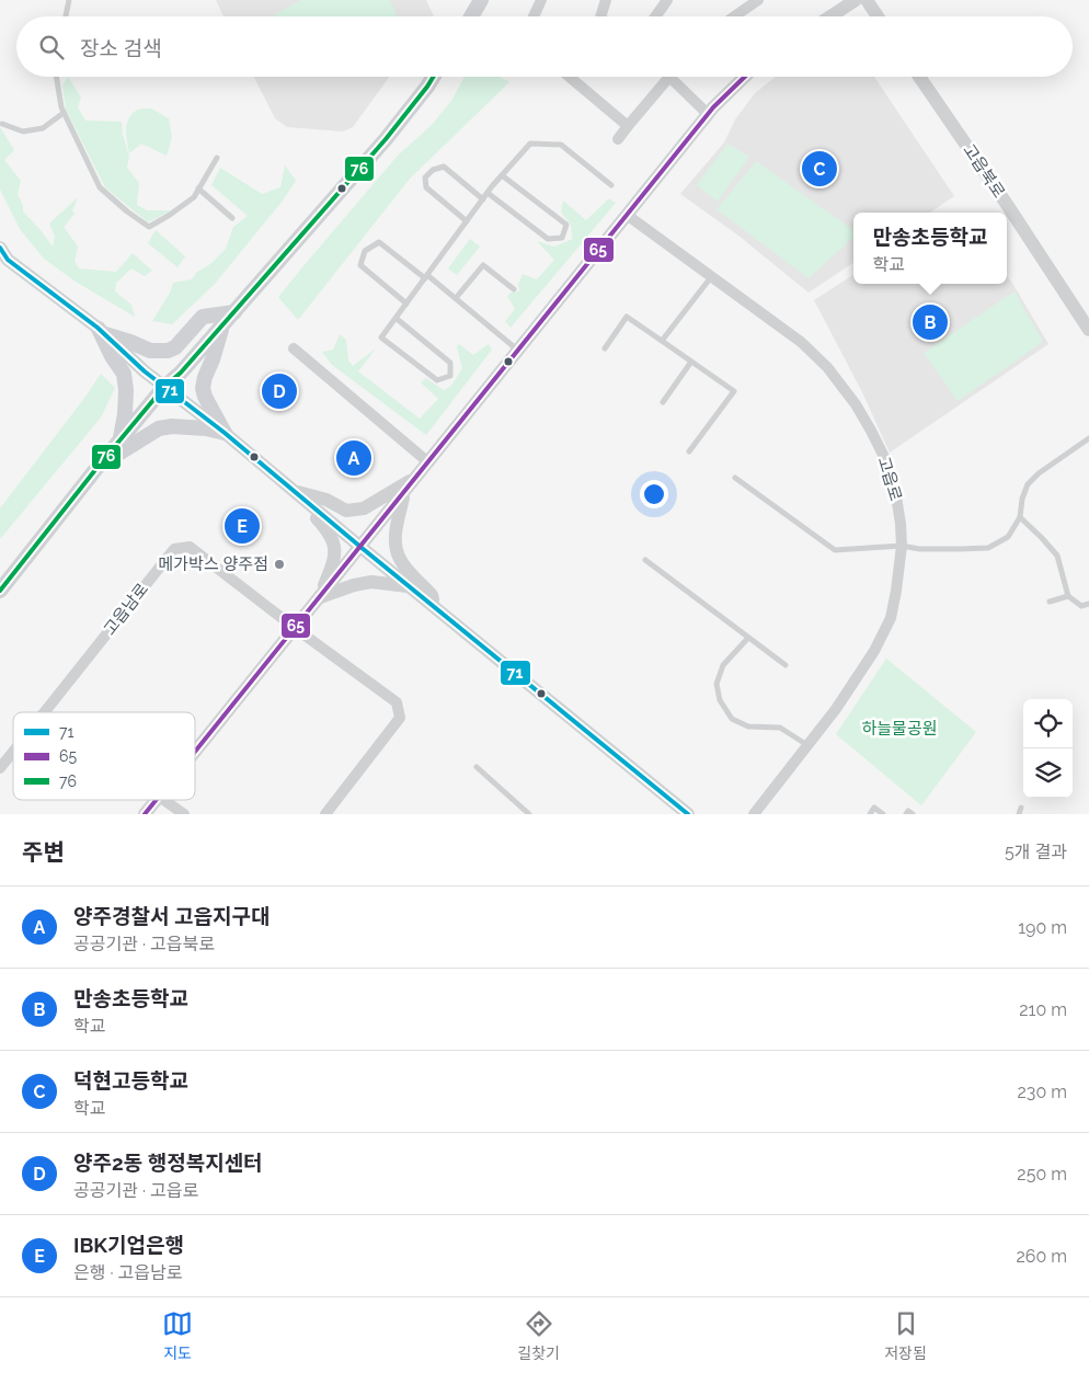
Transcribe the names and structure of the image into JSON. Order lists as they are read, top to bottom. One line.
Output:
{"streets":{"street":["고읍북로","고읍로","고읍남로"]},"parks":["하늘물공원"],"places":["메가박스 양주점"],"lines":["transit line 65","transit line 76","transit line 71"],"legend":["71","65","76"],"page":{"search":"장소 검색","pins":["C","B","D","A","E"],"popup":["만송초등학교","학교"],"heading":["주변","5개 결과"],"list":[{"mark":"A","name":"양주경찰서 고읍지구대","note":"공공기관 · 고읍북로","value":"190 m"},{"mark":"B","name":"만송초등학교","note":"학교","value":"210 m"},{"mark":"C","name":"덕현고등학교","note":"학교","value":"230 m"},{"mark":"D","name":"양주2동 행정복지센터","note":"공공기관 · 고읍로","value":"250 m"},{"mark":"E","name":"IBK기업은행","note":"은행 · 고읍남로","value":"260 m"}],"nav":["지도","길찾기","저장됨"]}}
